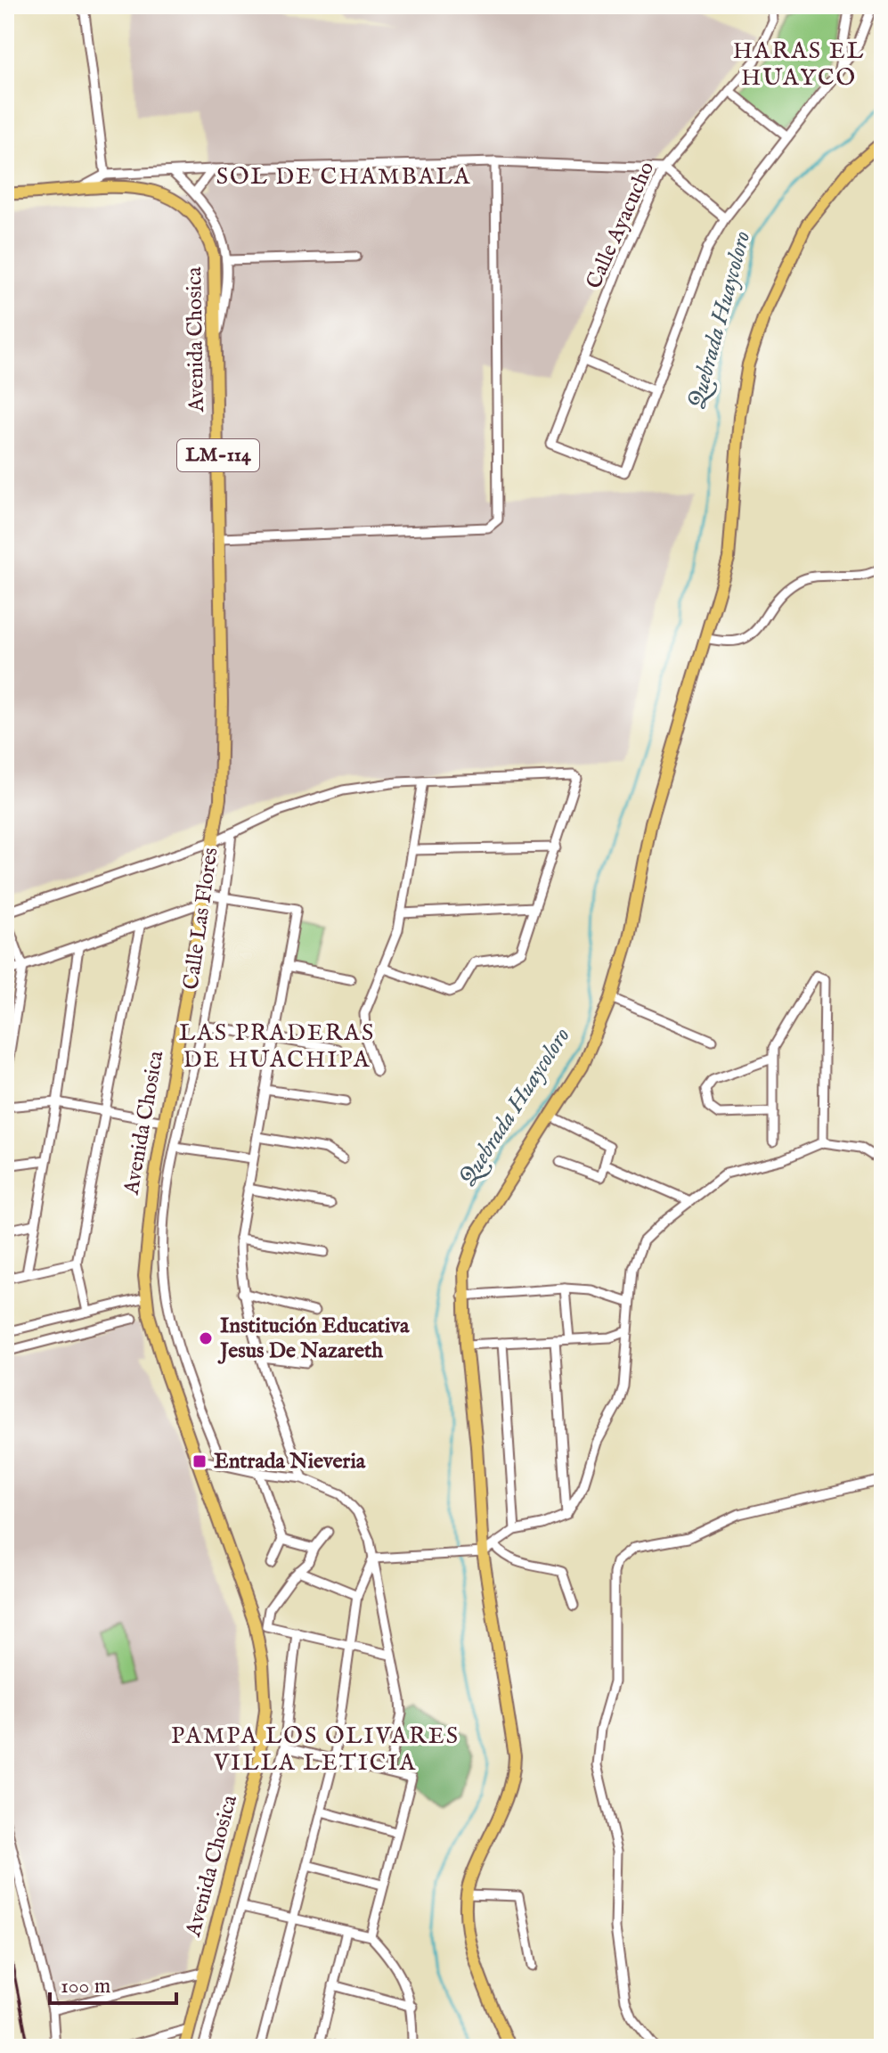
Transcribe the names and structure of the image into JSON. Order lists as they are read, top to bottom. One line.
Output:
{"streets":{"main road":["Avenida Chosica","LM-114"],"street":["Calle Ayacucho","Calle Las Flores"]},"crossings":[["Avenida Chosica","LM-114"]],"districts":["HARAS EL HUAYCO","SOL DE CHAMBALA","LAS PRADERAS DE HUACHIPA","PAMPA LOS OLIVARES VILLA LETICIA"],"water":["Quebrada Huaycoloro"],"places":{"other":["Institución Educativa Jesus De Nazareth"],"transit":["Entrada Nieveria"]},"scale_bar":"100 m"}
